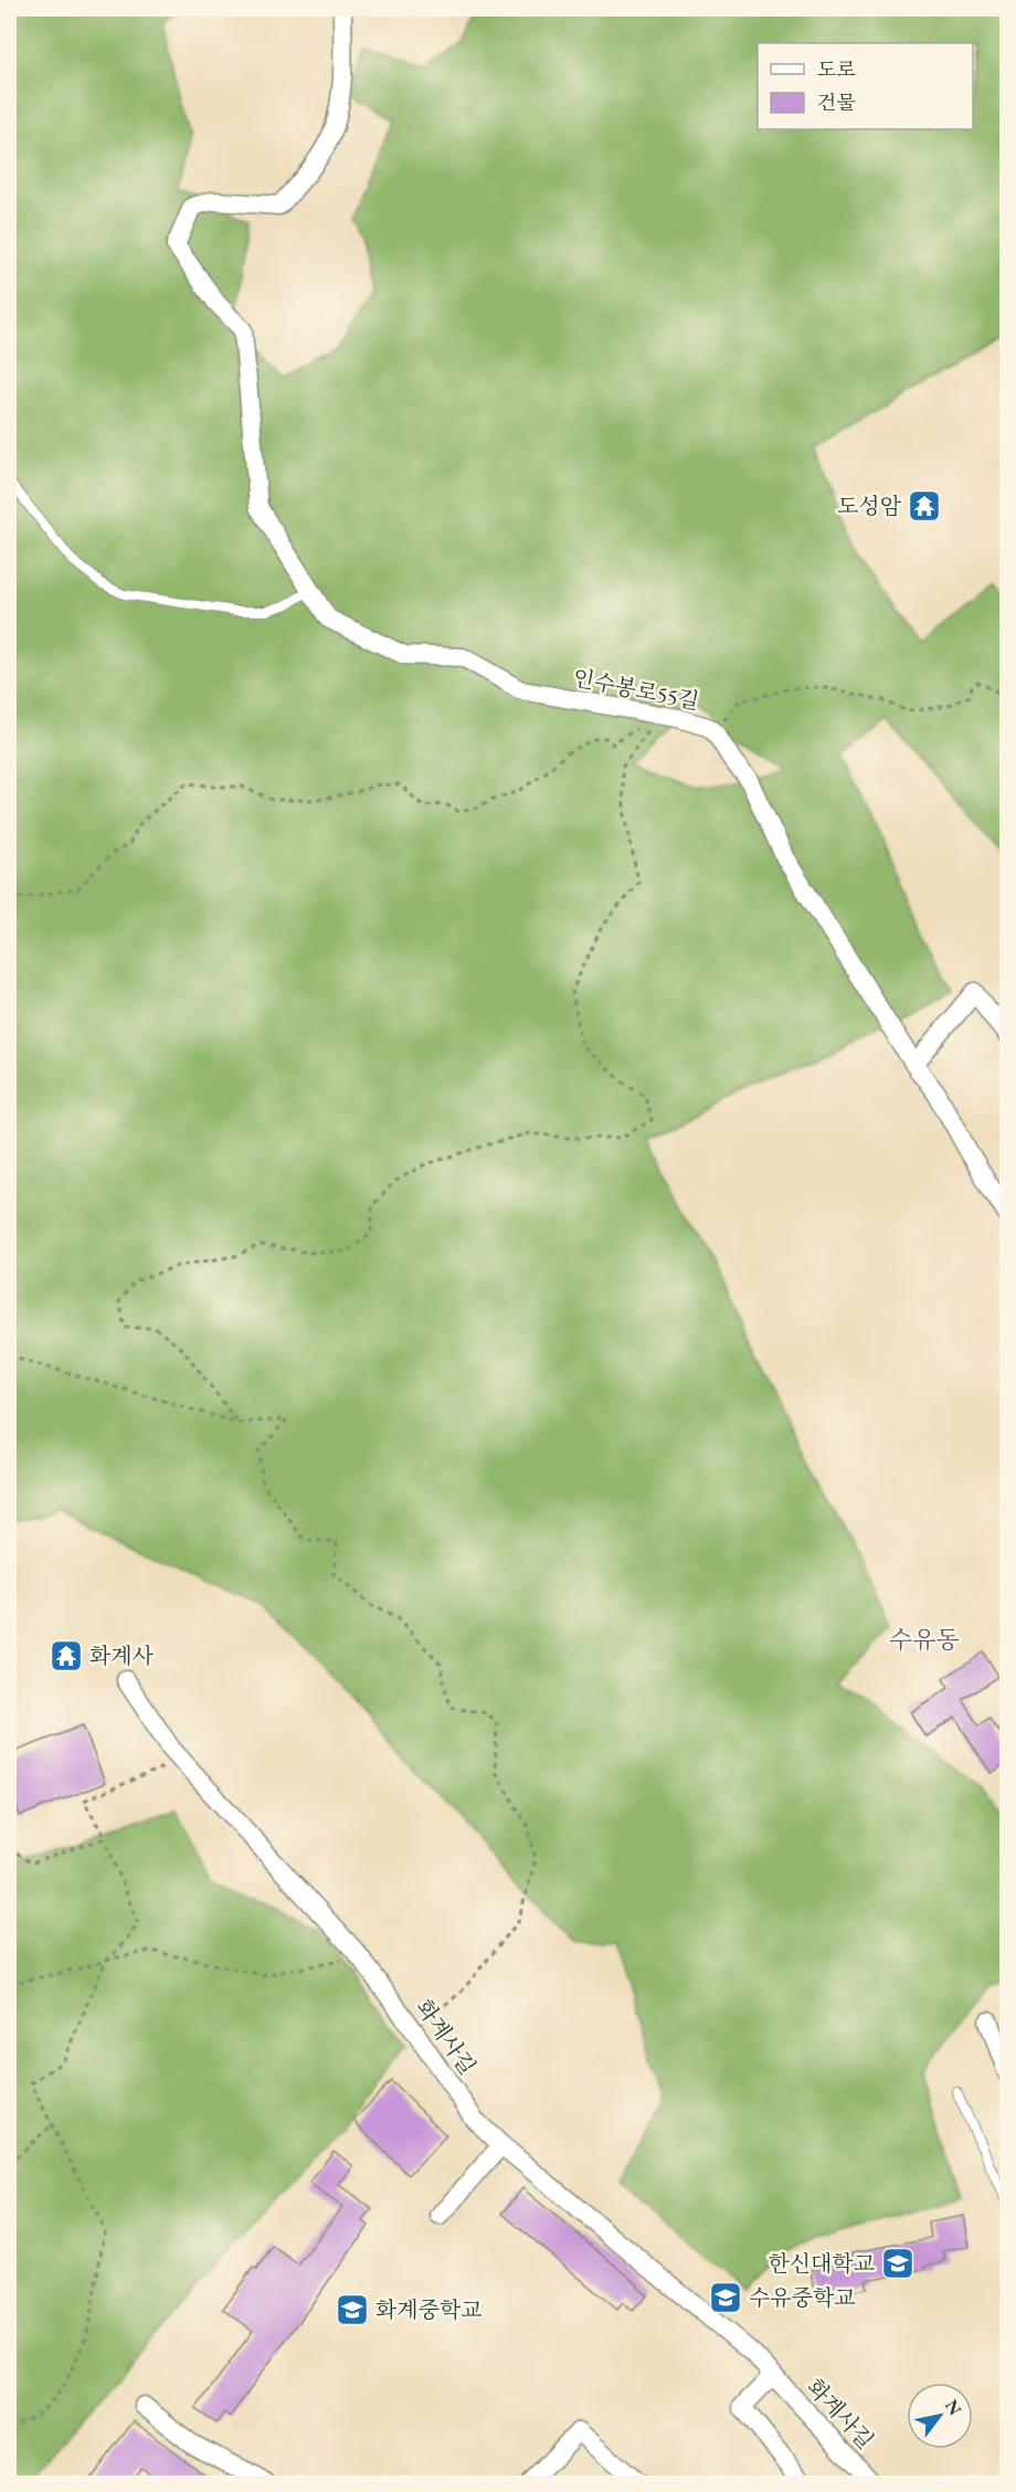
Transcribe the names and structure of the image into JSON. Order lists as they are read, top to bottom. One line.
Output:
{"streets":{"street":["인수봉로55길","화계사길"]},"districts":["수유동"],"places":{"temple":["도성암","화계사"],"school or university":["한신대학교","수유중학교","화계중학교"]},"legend":["도로","건물"],"north":"top right"}
